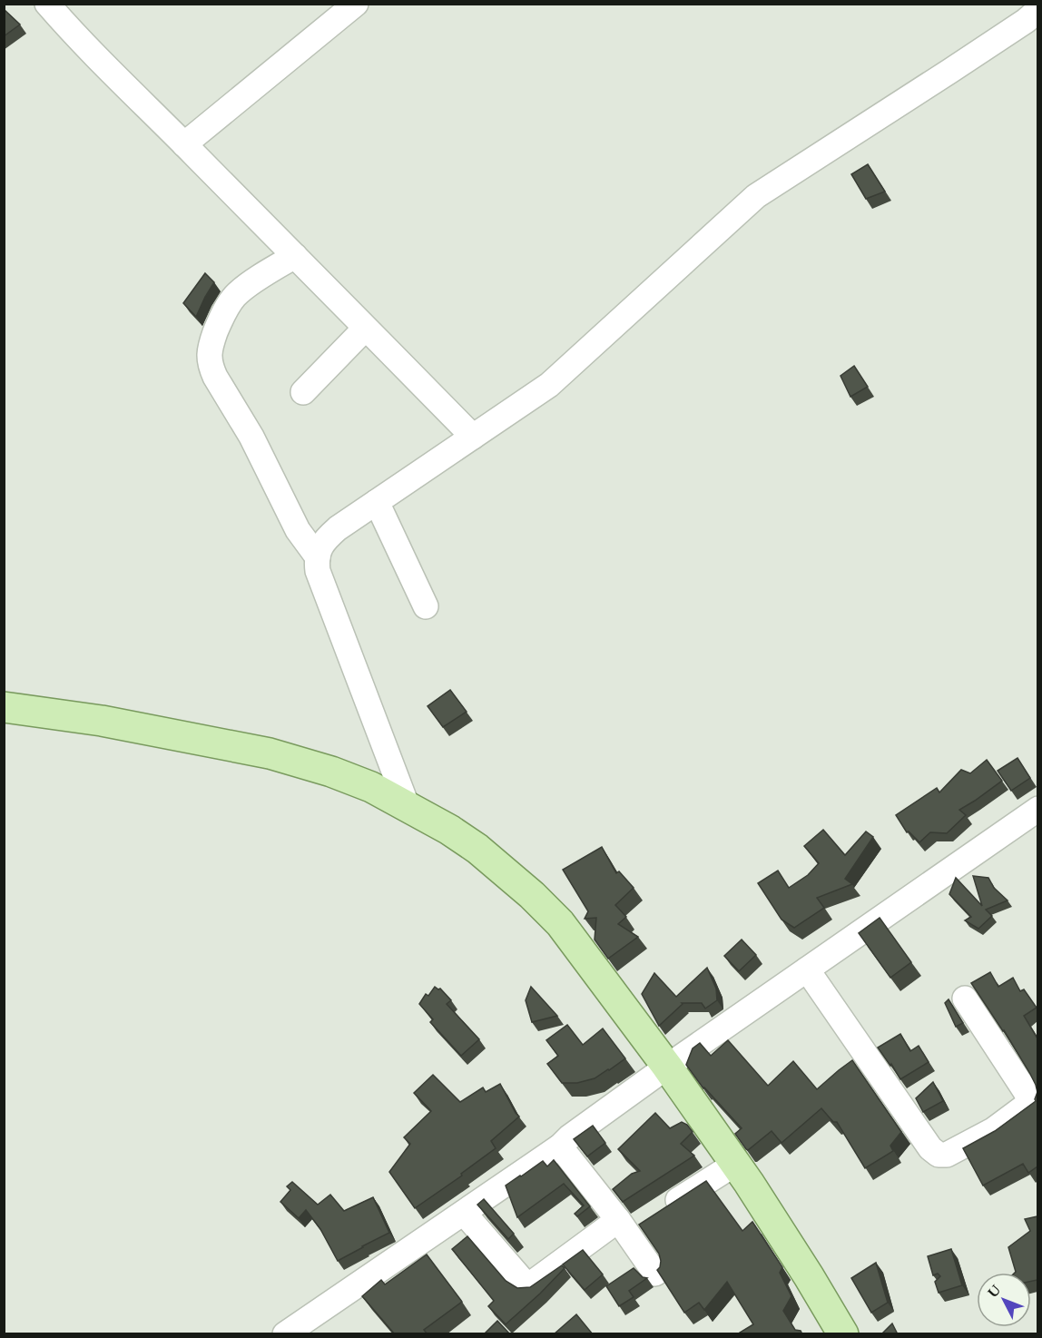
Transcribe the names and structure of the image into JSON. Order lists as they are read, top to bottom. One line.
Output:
{"north":"top left"}
